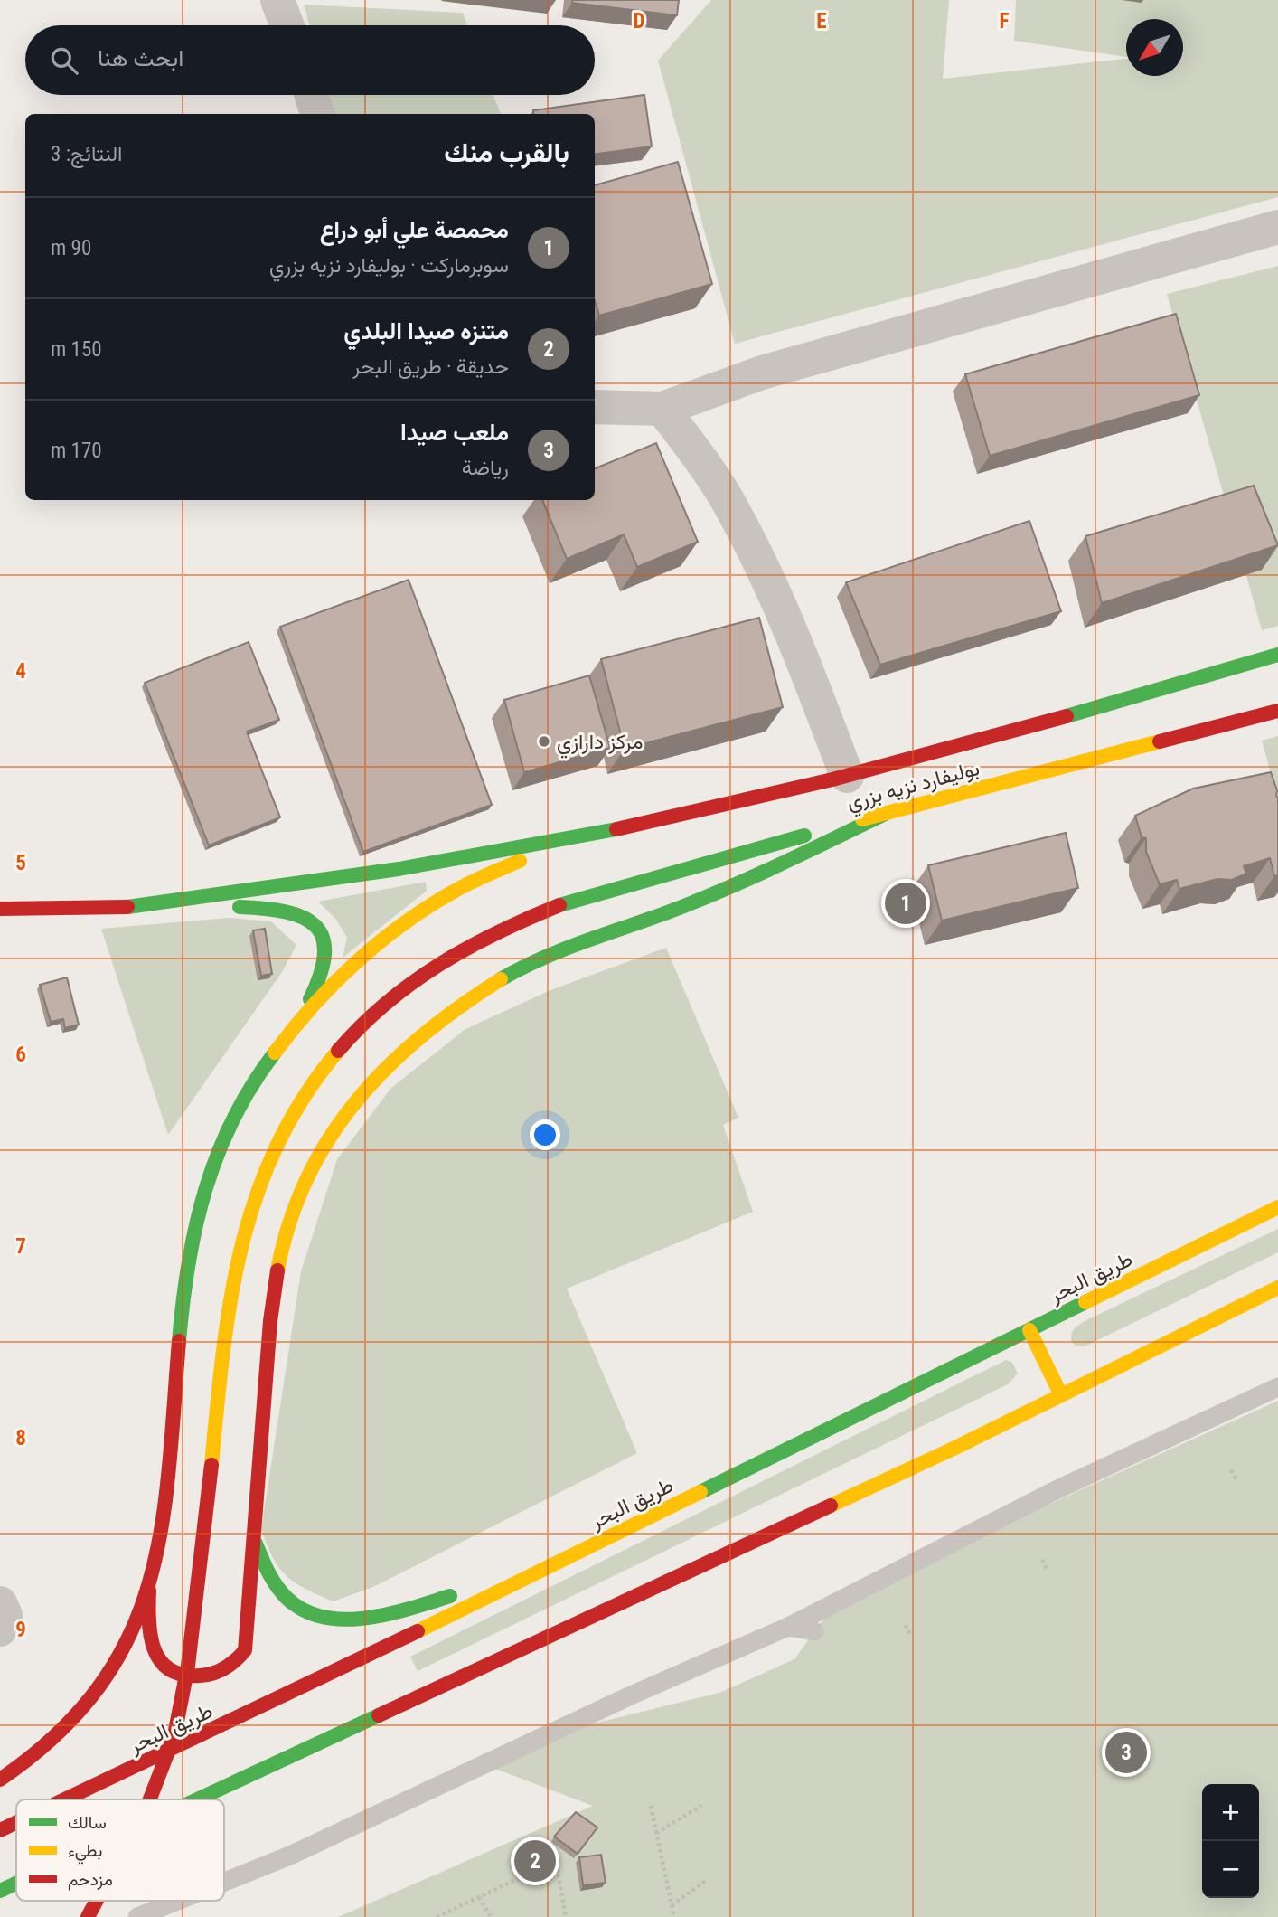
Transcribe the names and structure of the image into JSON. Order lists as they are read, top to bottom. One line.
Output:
{"streets":{"main road":["بوليفارد نزيه بزري","طريق البحر"]},"places":["مركز دارازي"],"legend":["سالك","بطيء","مزدحم"],"north":"bottom left","page":{"search":"ابحث هنا","heading":["بالقرب منك","النتائج: 3"],"list":[{"mark":"1","name":"محمصة علي أبو دراع","note":"سوبرماركت · بوليفارد نزيه بزري","value":"90 m"},{"mark":"2","name":"متنزه صيدا البلدي","note":"حديقة · طريق البحر","value":"150 m"},{"mark":"3","name":"ملعب صيدا","note":"رياضة","value":"170 m"}],"pins":["1","3","2"],"map_buttons":["+","−"]},"grid":{"columns":["D","E","F"],"rows":["4","5","6","7","8","9"]}}
